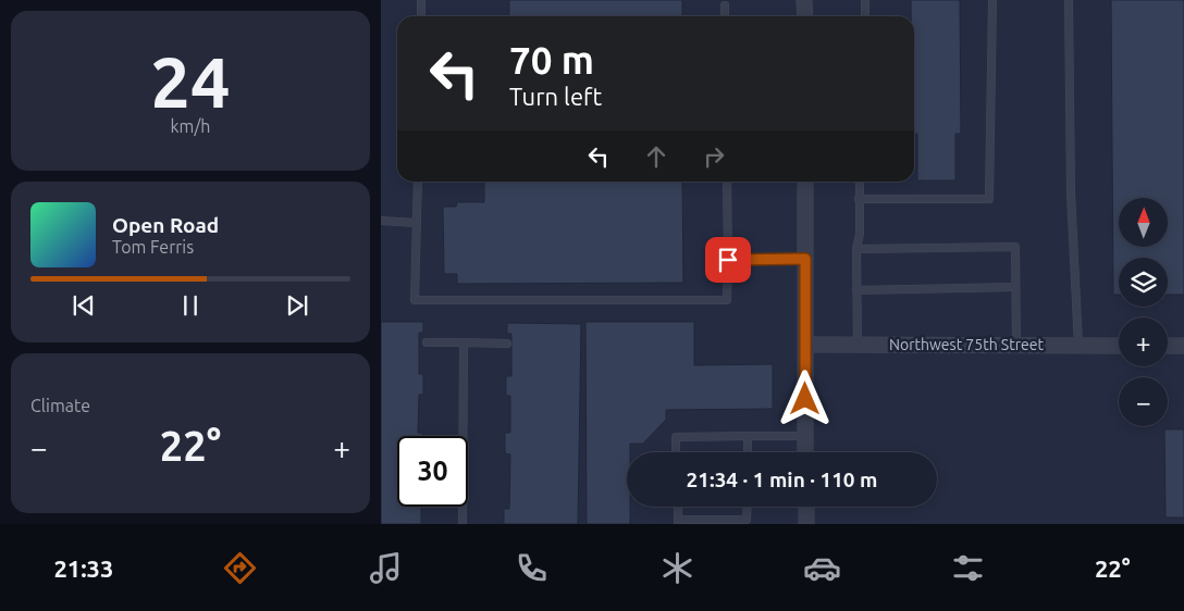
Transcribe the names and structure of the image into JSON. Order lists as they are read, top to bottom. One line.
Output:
{"streets":{"street":["Northwest 75th Street"]},"north":"top","page":{"tile":[["24","km/h"],"Climate"],"turn":["70 m","Turn left"],"map_buttons":["+","−"],"song":["Open Road","Tom Ferris"],"heat":["−","22°","+"],"limit":"30","trip":"21:34 · 1 min · 110 m","tabs":["21:33","22°"]}}
